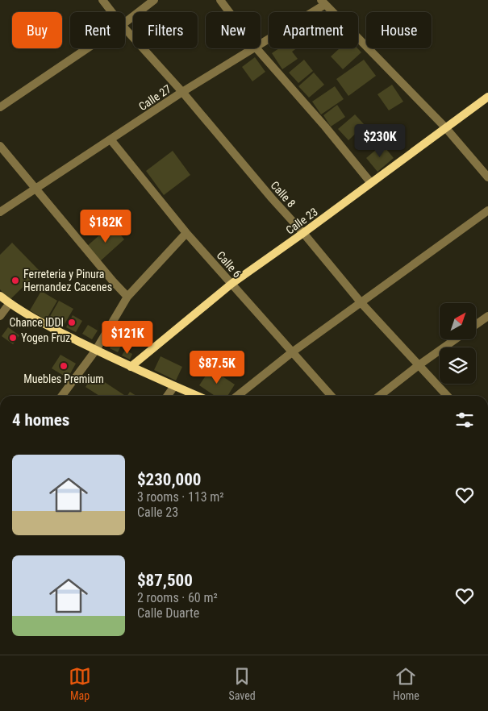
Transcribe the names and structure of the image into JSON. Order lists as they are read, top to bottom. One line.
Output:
{"streets":{"street":["Calle 27","Calle 8","Calle 23","Calle 6"]},"crossings":[["Calle 27","Calle 8"],["Calle 27","Calle 6"],["Calle 8","Calle 23"],["Calle 23","Calle 6"]],"places":["Ferreteria y Pinura Hernandez Cacenes","Chance IDDI","Yogen Fruz","Muebles Premium"],"north":"top right","page":{"chip":["Buy","Rent","Filters","New","Apartment","House"],"price":["$230K","$182K","$121K","$87.5K"],"heading":"4 homes","list":[{"name":"$230,000","note":"3 rooms · 113 m² · Calle 23"},{"name":"$87,500","note":"2 rooms · 60 m² · Calle Duarte"}],"tabs":["Map","Saved","Home"]}}
